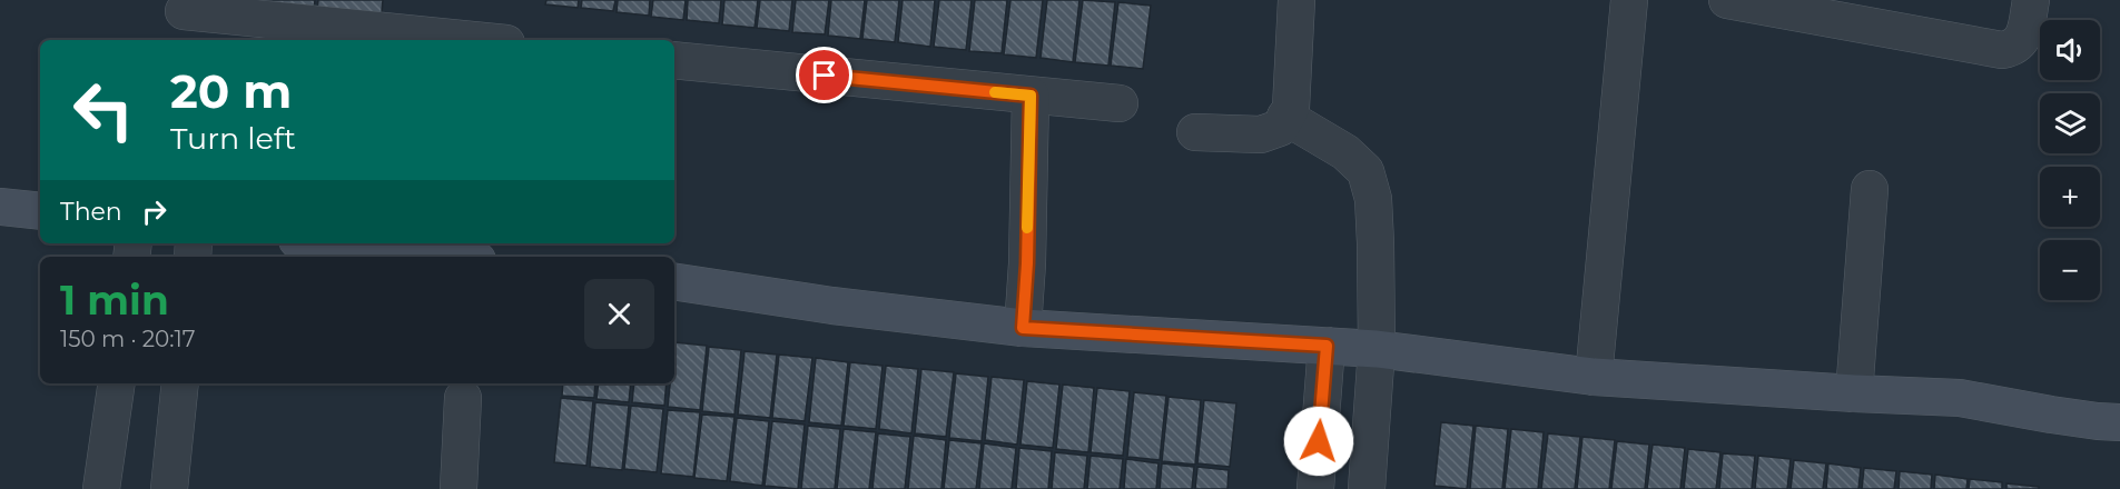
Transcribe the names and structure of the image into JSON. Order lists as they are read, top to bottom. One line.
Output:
{"page":{"map_buttons":["+","−"],"turn":["20 m","Turn left"],"then":"Then","heading":["1 min","150 m · 20:17"]}}
